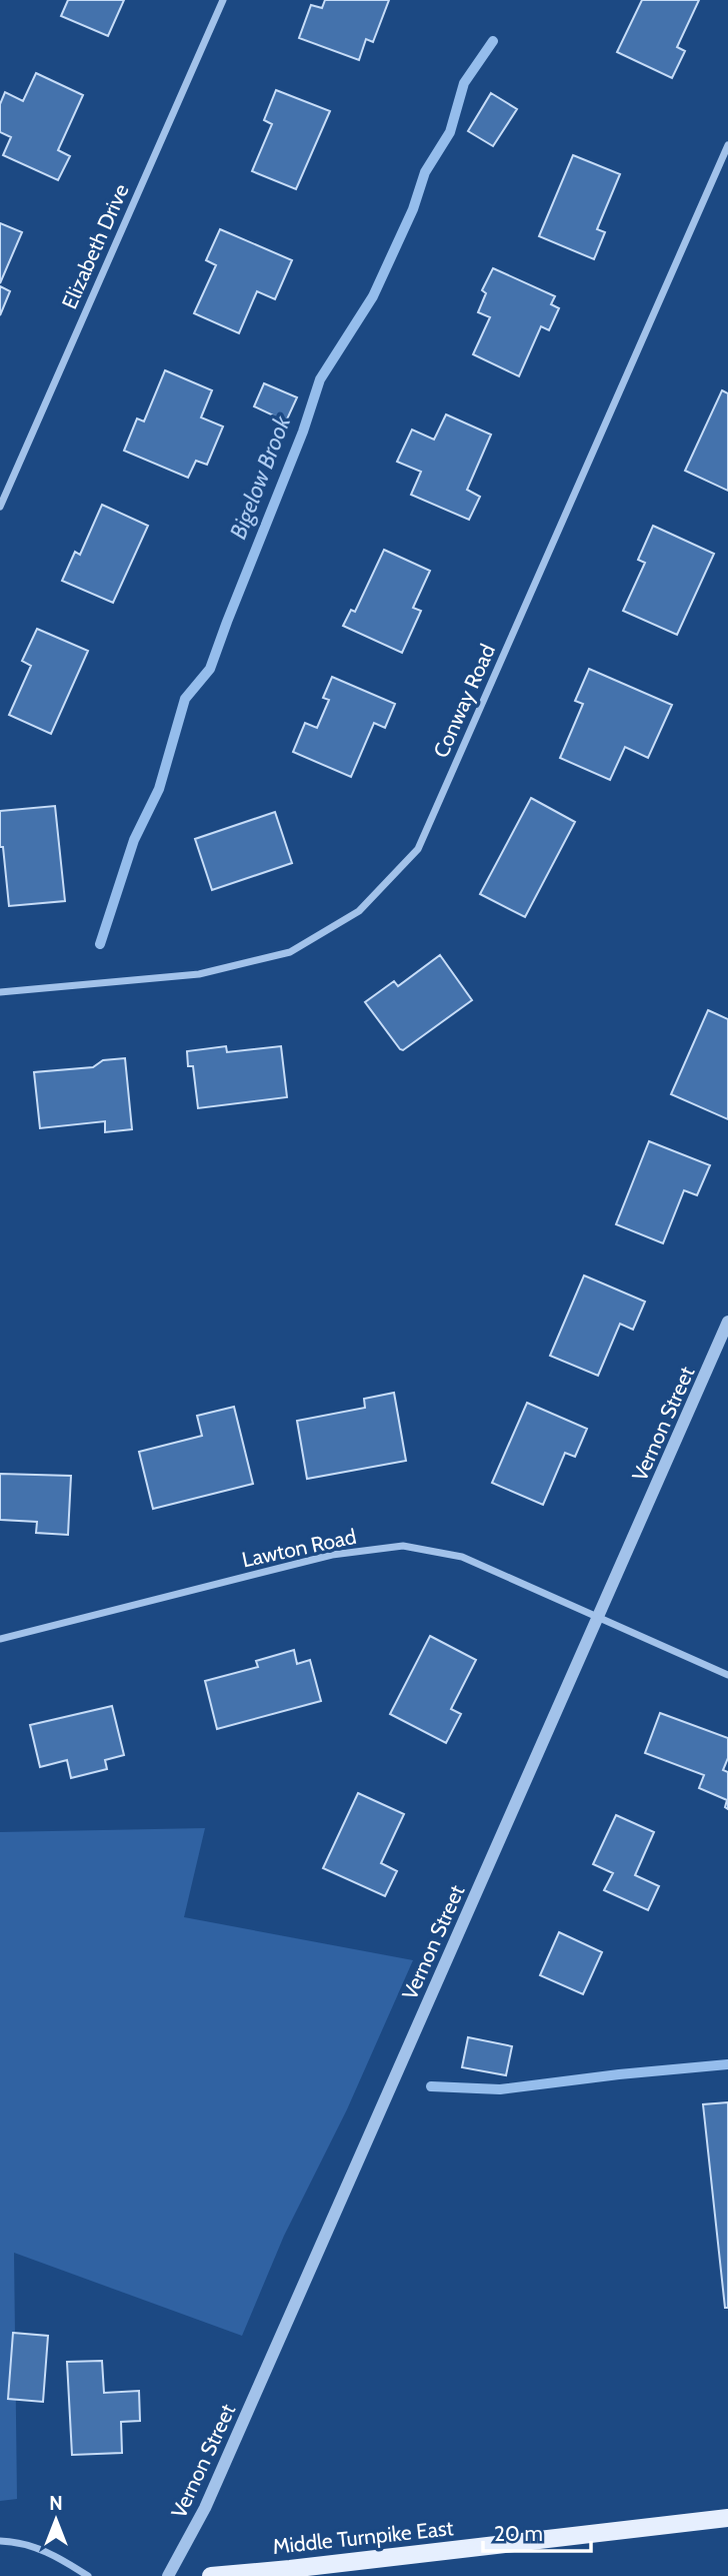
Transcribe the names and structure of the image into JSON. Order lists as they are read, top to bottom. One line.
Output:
{"streets":{"main road":["Middle Turnpike East"],"street":["Elizabeth Drive","Conway Road","Vernon Street","Lawton Road"]},"crossings":[["Vernon Street","Lawton Road"]],"water":["Bigelow Brook"],"scale_bar":"20 m","north":"top"}
